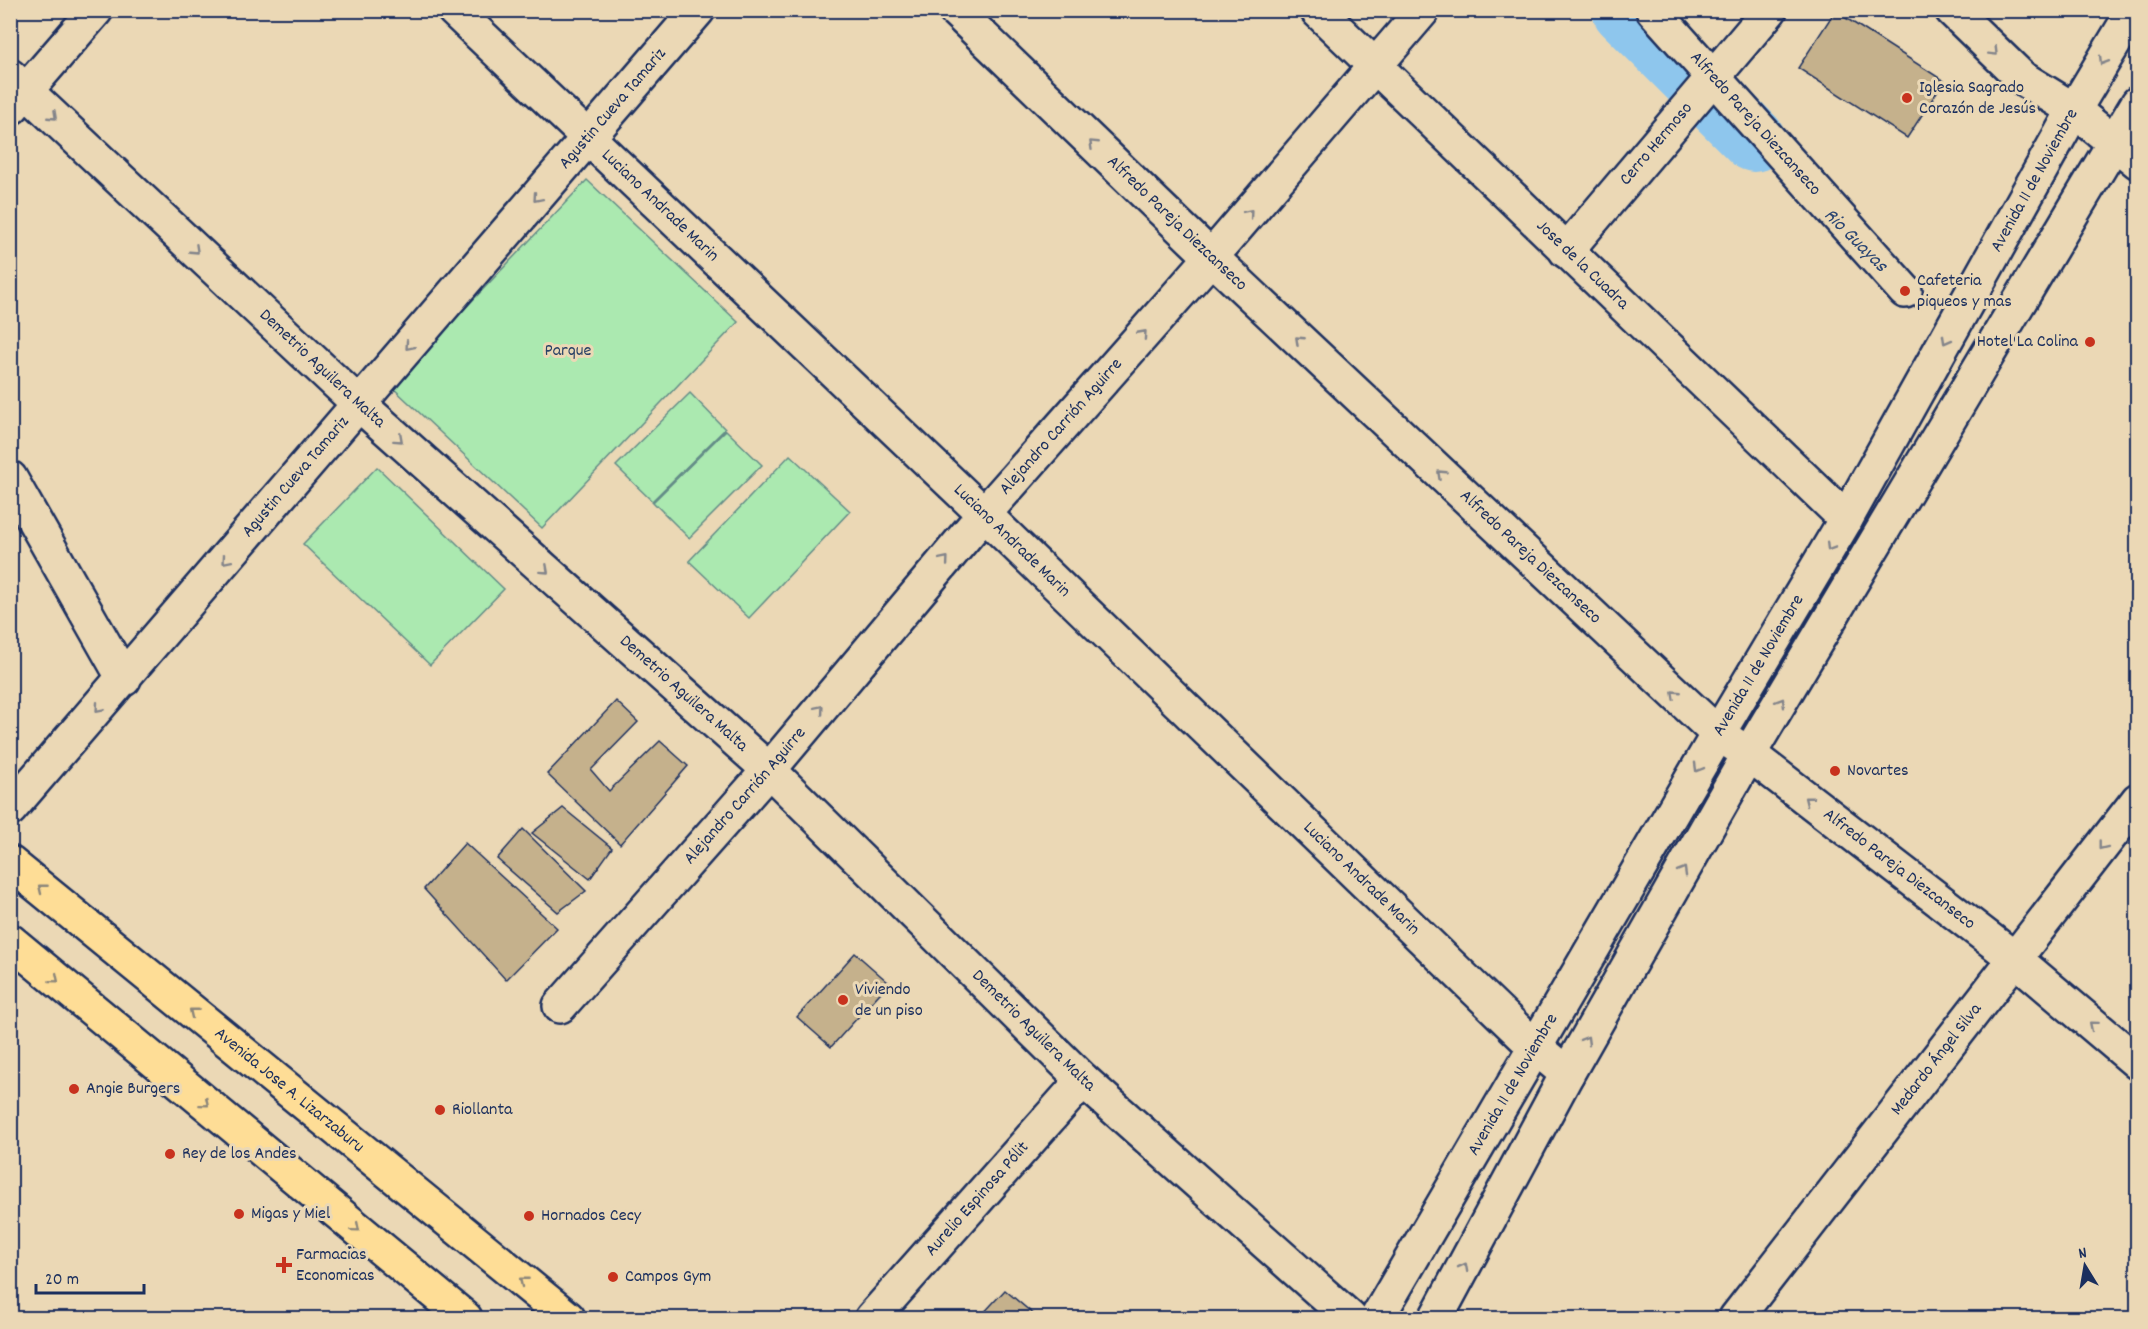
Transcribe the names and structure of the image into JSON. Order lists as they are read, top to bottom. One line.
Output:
{"streets":{"main road":["Avenida Jose A. Lizarzaburu"],"street":["Agustin Cueva Tamariz","Alfredo Pareja Diezcanseco","Cerro Hermoso","Avenida 11 de Noviembre","Luciano Andrade Marin","Jose de la Cuadra","Demetrio Aguilera Malta","Alejandro Carrión Aguirre","Medardo Ángel Silva","Aurelio Espinosa Pólit"]},"crossings":[["Agustin Cueva Tamariz","Luciano Andrade Marin"],["Agustin Cueva Tamariz","Demetrio Aguilera Malta"],["Alfredo Pareja Diezcanseco","Avenida 11 de Noviembre"],["Alfredo Pareja Diezcanseco","Alejandro Carrión Aguirre"],["Alfredo Pareja Diezcanseco","Medardo Ángel Silva"],["Cerro Hermoso","Jose de la Cuadra"],["Avenida 11 de Noviembre","Luciano Andrade Marin"],["Avenida 11 de Noviembre","Jose de la Cuadra"],["Luciano Andrade Marin","Alejandro Carrión Aguirre"],["Jose de la Cuadra","Alejandro Carrión Aguirre"],["Demetrio Aguilera Malta","Alejandro Carrión Aguirre"],["Demetrio Aguilera Malta","Aurelio Espinosa Pólit"]],"one_way":["Agustin Cueva Tamariz","Alfredo Pareja Diezcanseco","Demetrio Aguilera Malta","Alejandro Carrión Aguirre"],"water":["Rio Guayas"],"parks":["Parque"],"places":{"other":["Iglesia Sagrado Corazón de Jesús","Cafeteria piqueos y mas","Hotel La Colina","Novartes","Viviendo de un piso","Angie Burgers","Riollanta","Rey de los Andes","Migas y Miel","Hornados Cecy","Campos Gym"],"health":["Farmacias Economicas"]},"scale_bar":"20 m","north":"top"}
